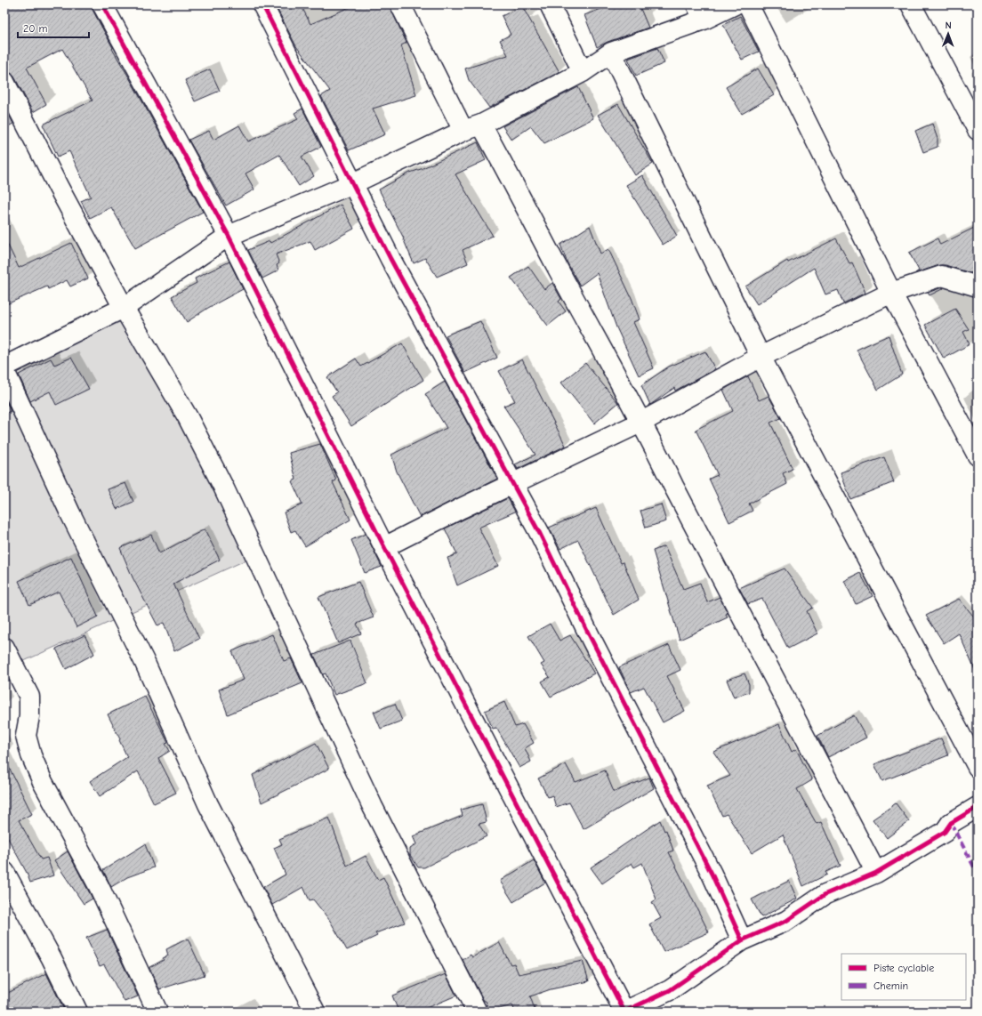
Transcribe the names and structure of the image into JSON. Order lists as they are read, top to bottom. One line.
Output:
{"legend":["Piste cyclable","Chemin"],"scale_bar":"20 m","north":"top"}
